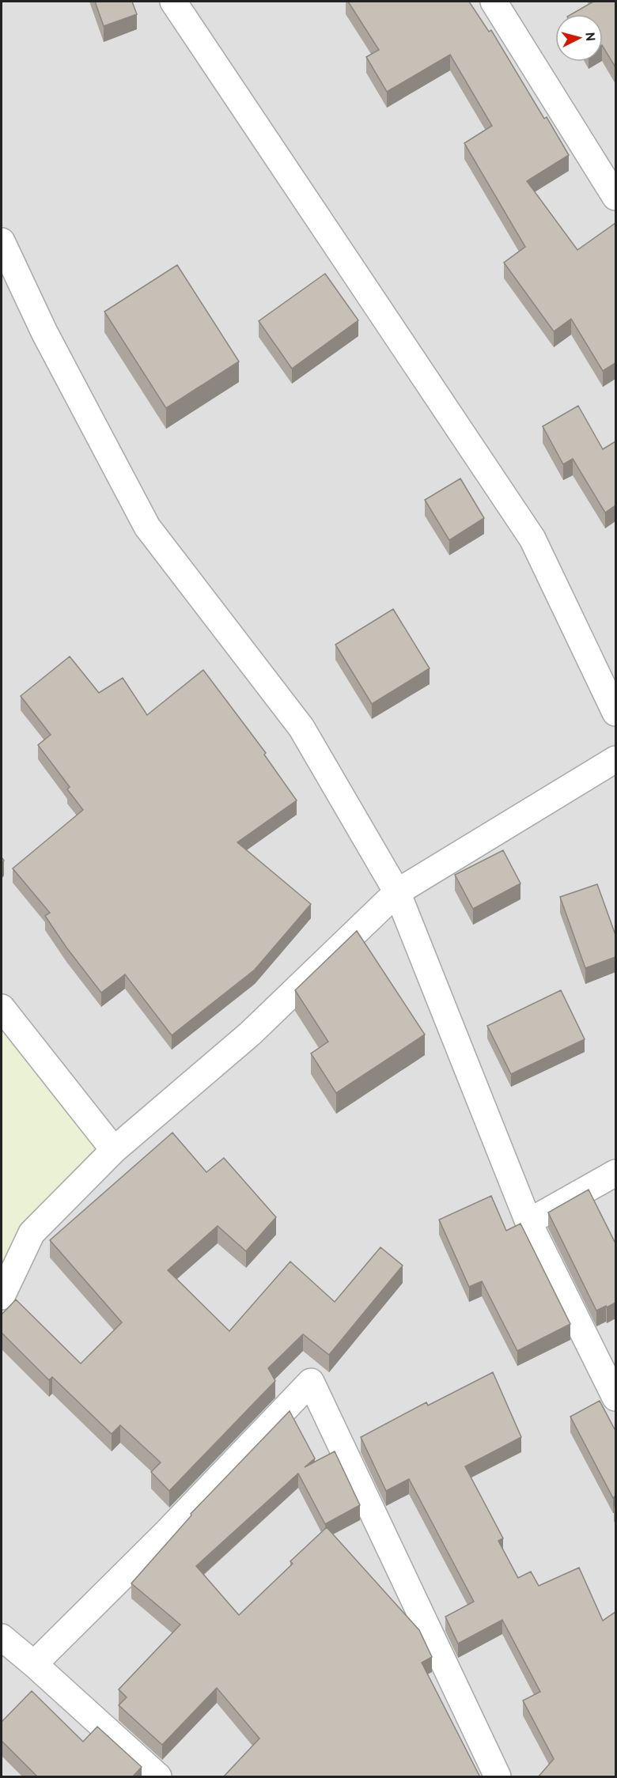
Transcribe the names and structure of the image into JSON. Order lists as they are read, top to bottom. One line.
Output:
{"north":"right"}
